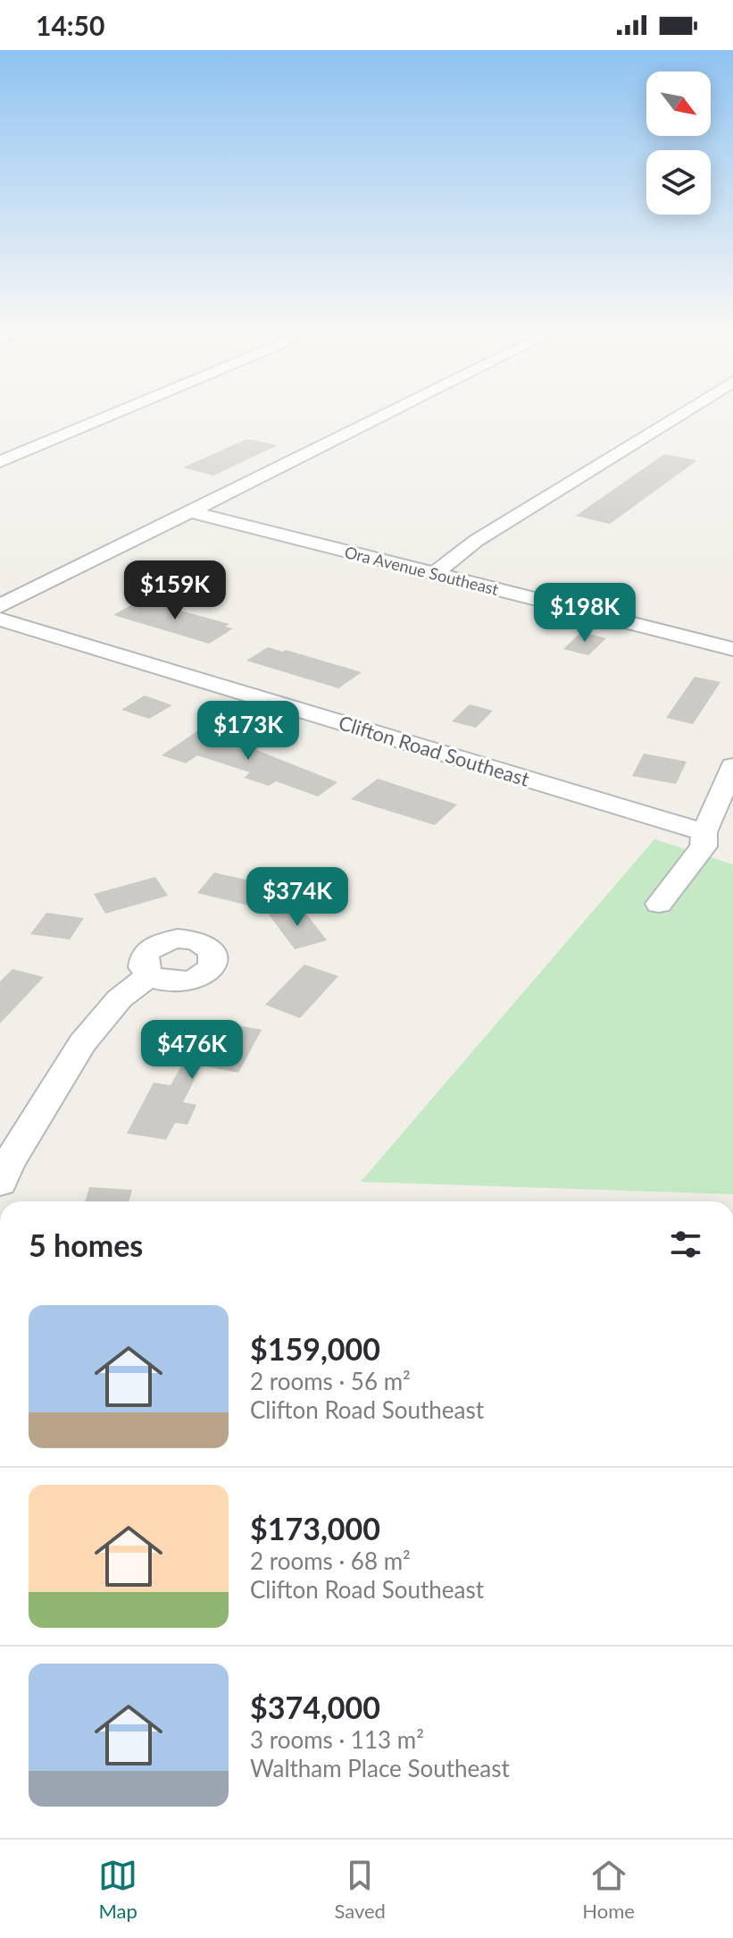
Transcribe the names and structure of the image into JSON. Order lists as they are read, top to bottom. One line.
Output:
{"streets":{"street":["Ora Avenue Southeast","Clifton Road Southeast"]},"north":"bottom right","page":{"status":"14:50","price":["$159K","$198K","$173K","$374K","$476K"],"heading":"5 homes","list":[{"name":"$159,000","note":"2 rooms · 56 m² · Clifton Road Southeast"},{"name":"$173,000","note":"2 rooms · 68 m² · Clifton Road Southeast"},{"name":"$374,000","note":"3 rooms · 113 m² · Waltham Place Southeast"}],"tabs":["Map","Saved","Home"]}}
